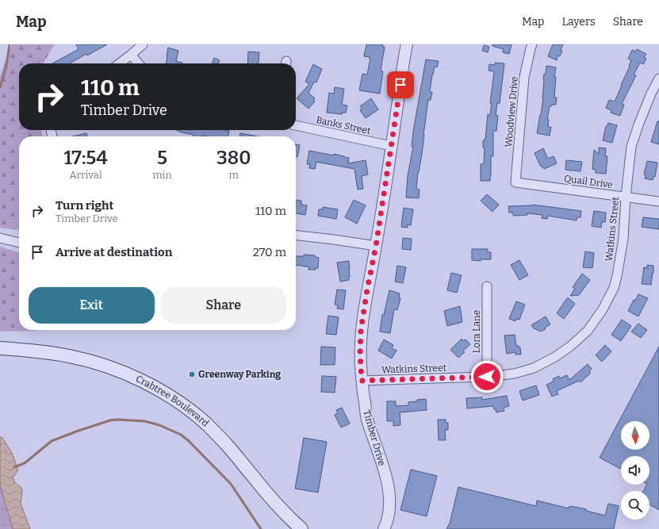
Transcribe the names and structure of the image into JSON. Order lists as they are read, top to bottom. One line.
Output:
{"streets":{"main road":["Crabtree Boulevard"],"street":["Woodview Drive","Banks Street","Quail Drive","Watkins Street","Lora Lane","Timber Drive"]},"crossings":[["Woodview Drive","Quail Drive"],["Banks Street","Timber Drive"],["Quail Drive","Watkins Street"],["Watkins Street","Lora Lane"],["Watkins Street","Timber Drive"]],"places":["Greenway Parking"],"north":"bottom","page":{"header":"Map","nav":["Map","Layers","Share"],"turn":["110 m","Timber Drive"],"eta":["17:54","Arrival","5","min","380","m"],"list":[{"name":"Turn right","note":"Timber Drive","value":"110 m"},{"name":"Arrive at destination","value":"270 m"}],"buttons":["Exit","Share"]}}
